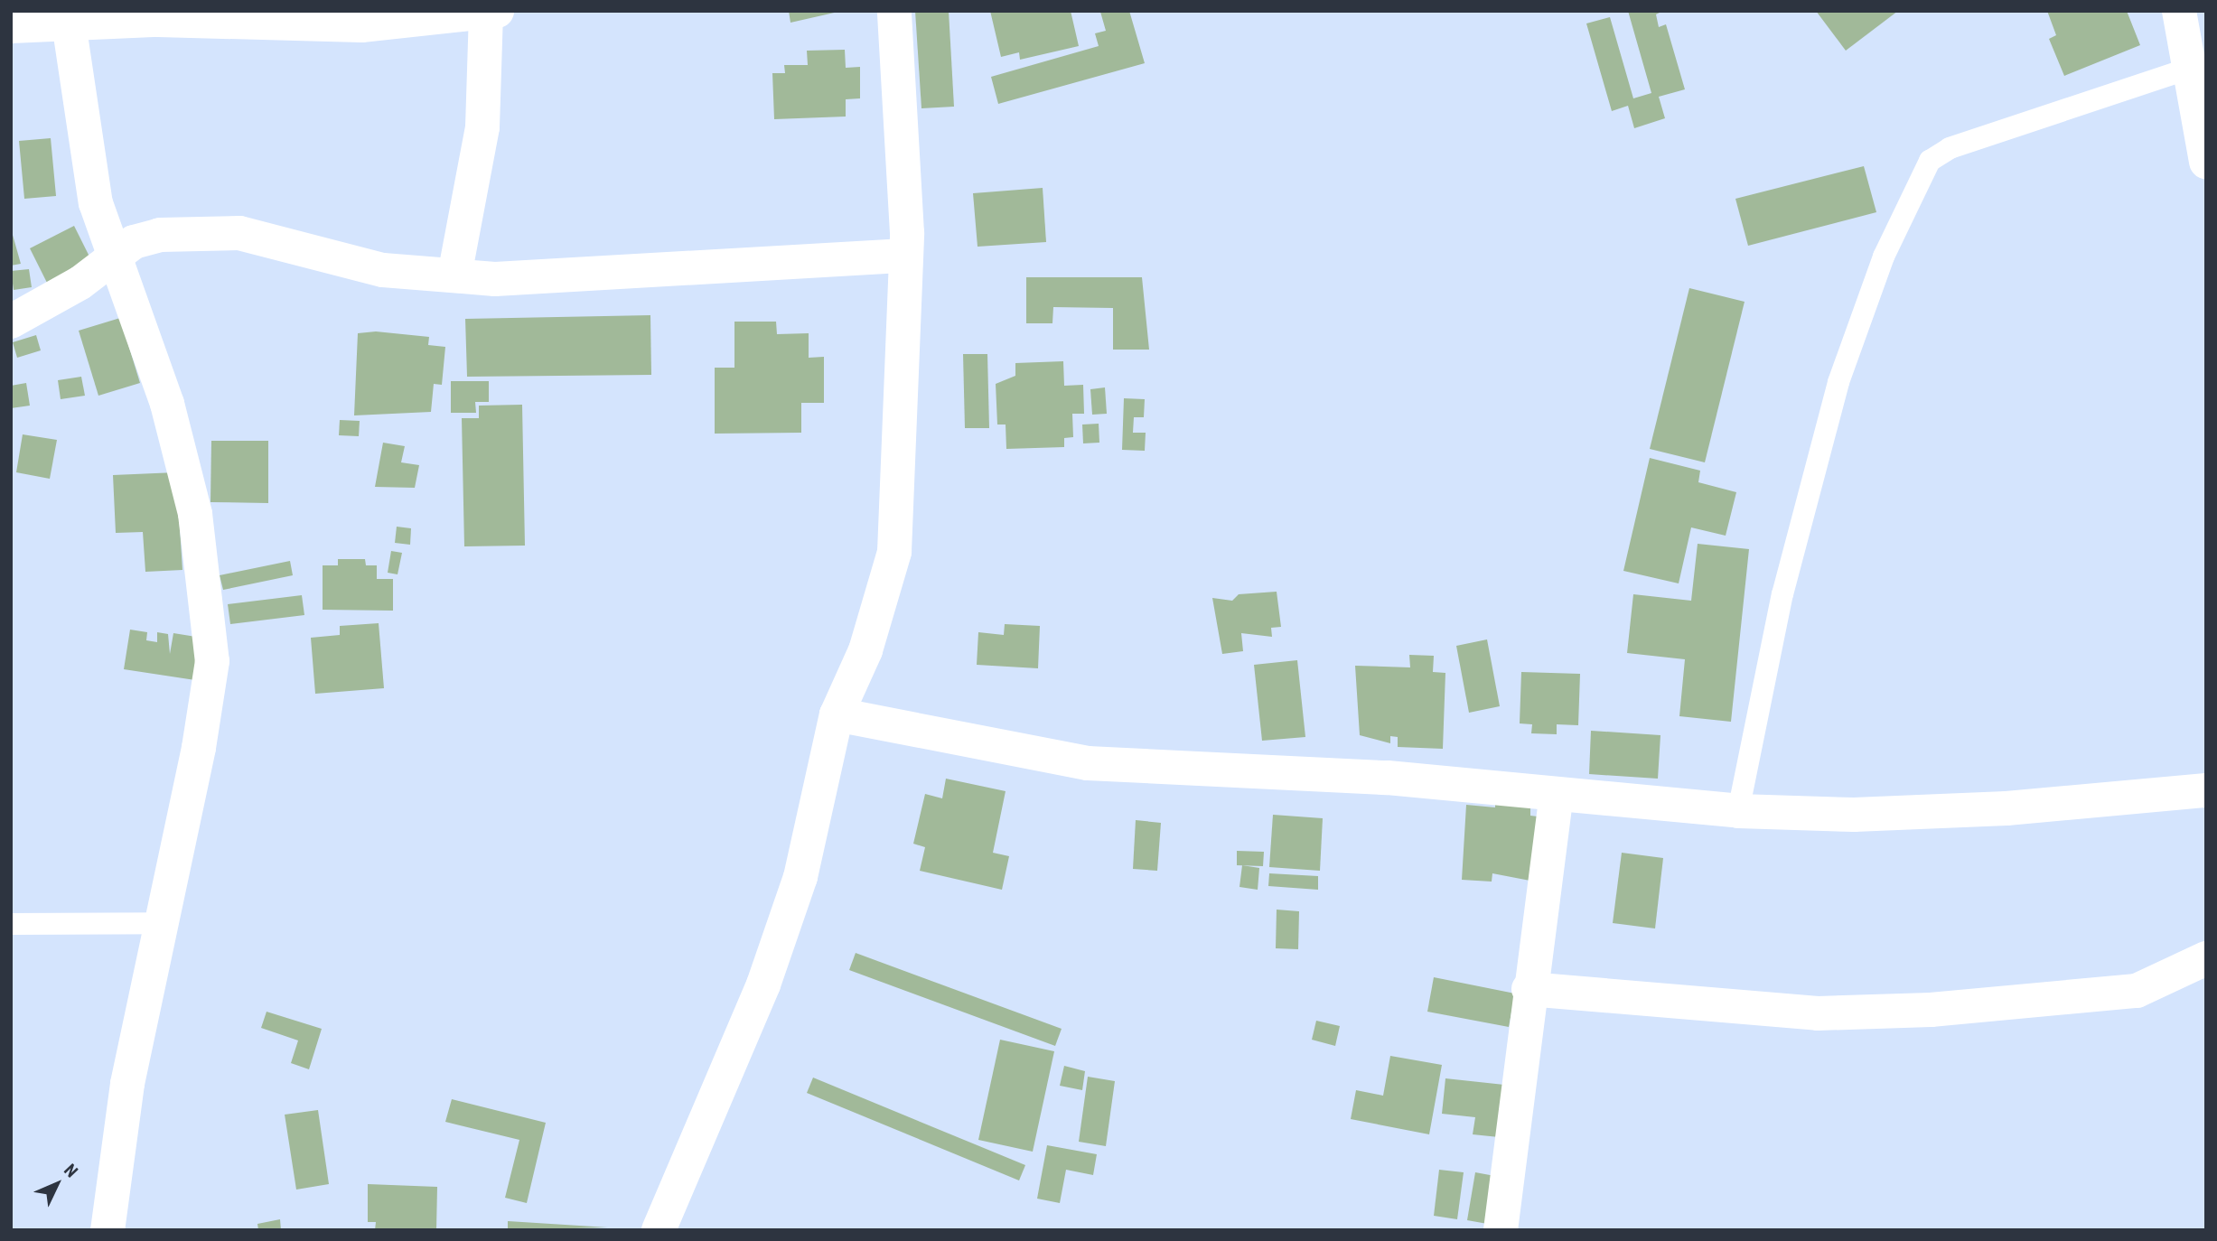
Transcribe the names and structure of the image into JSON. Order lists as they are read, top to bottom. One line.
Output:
{"north":"top right"}
